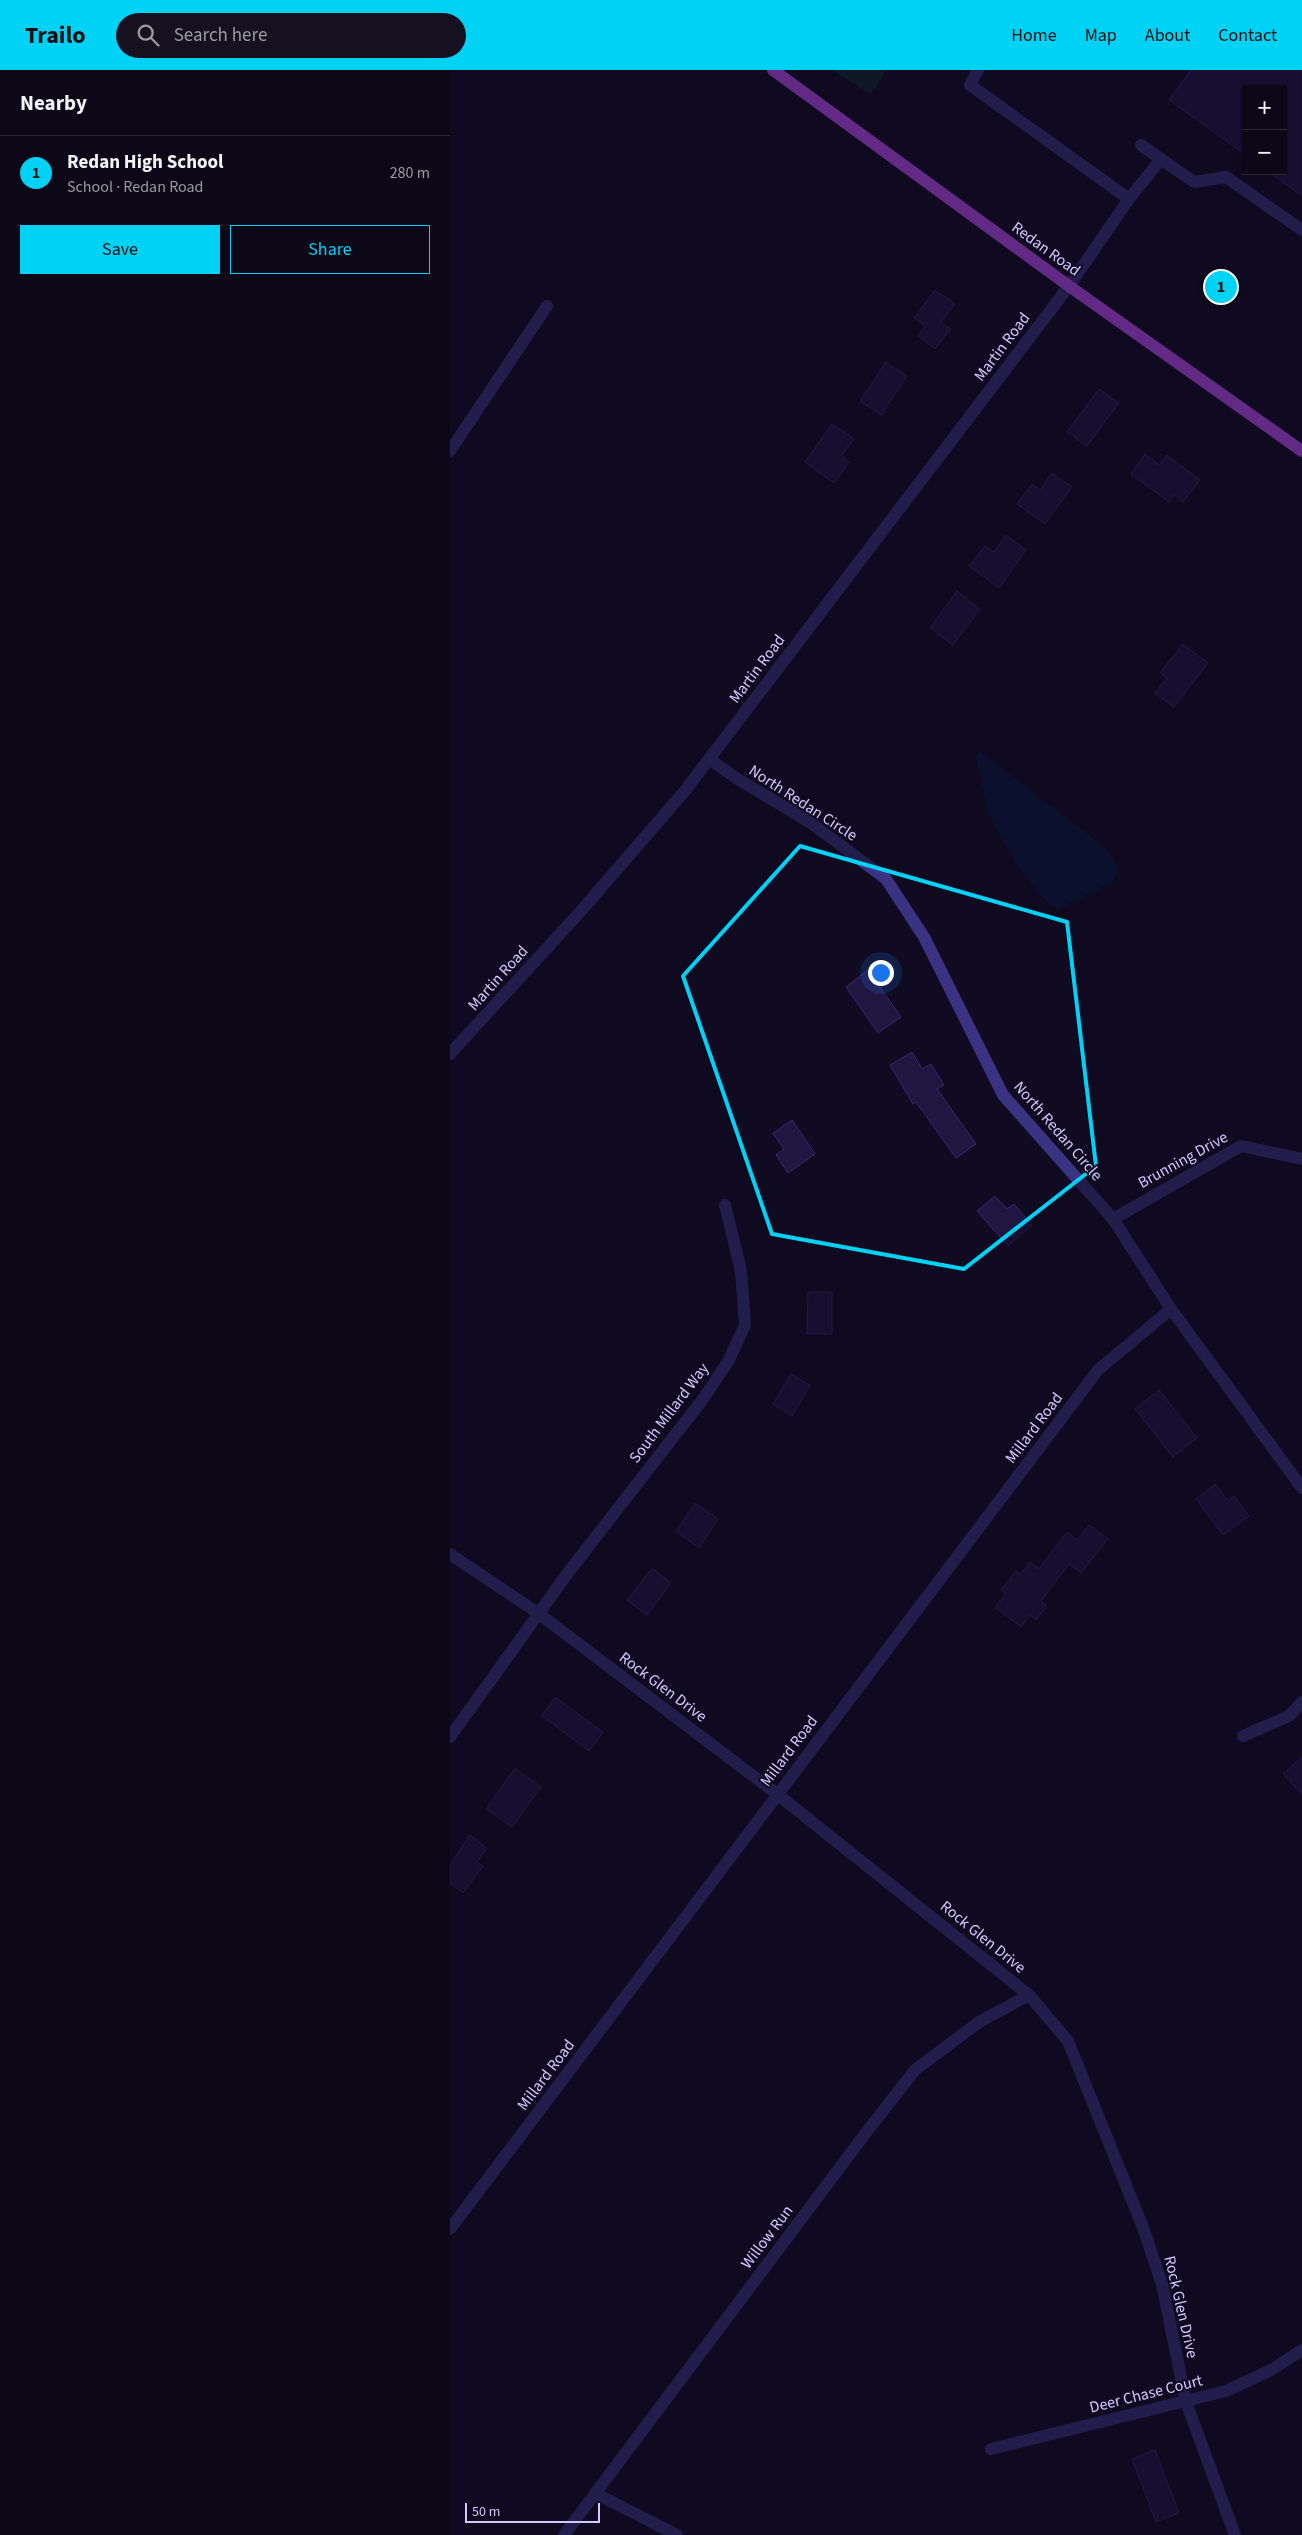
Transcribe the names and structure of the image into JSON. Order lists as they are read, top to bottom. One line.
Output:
{"streets":{"main road":["Redan Road"],"street":["Martin Road","North Redan Circle","Brunning Drive","South Millard Way","Millard Road","Rock Glen Drive","Willow Run","Deer Chase Court"]},"crossings":[["Redan Road","Martin Road"],["Martin Road","North Redan Circle"],["North Redan Circle","Brunning Drive"],["North Redan Circle","Millard Road"],["South Millard Way","Rock Glen Drive"],["Millard Road","Rock Glen Drive"],["Rock Glen Drive","Willow Run"],["Rock Glen Drive","Deer Chase Court"]],"scale_bar":"50 m","page":{"header":"Trailo","search":"Search here","nav":["Home","Map","About","Contact"],"heading":"Nearby","map_buttons":["+","−"],"list":[{"mark":"1","name":"Redan High School","note":"School · Redan Road","value":"280 m"}],"buttons":["Save","Share"],"pins":"1","scale":"50 m"}}
